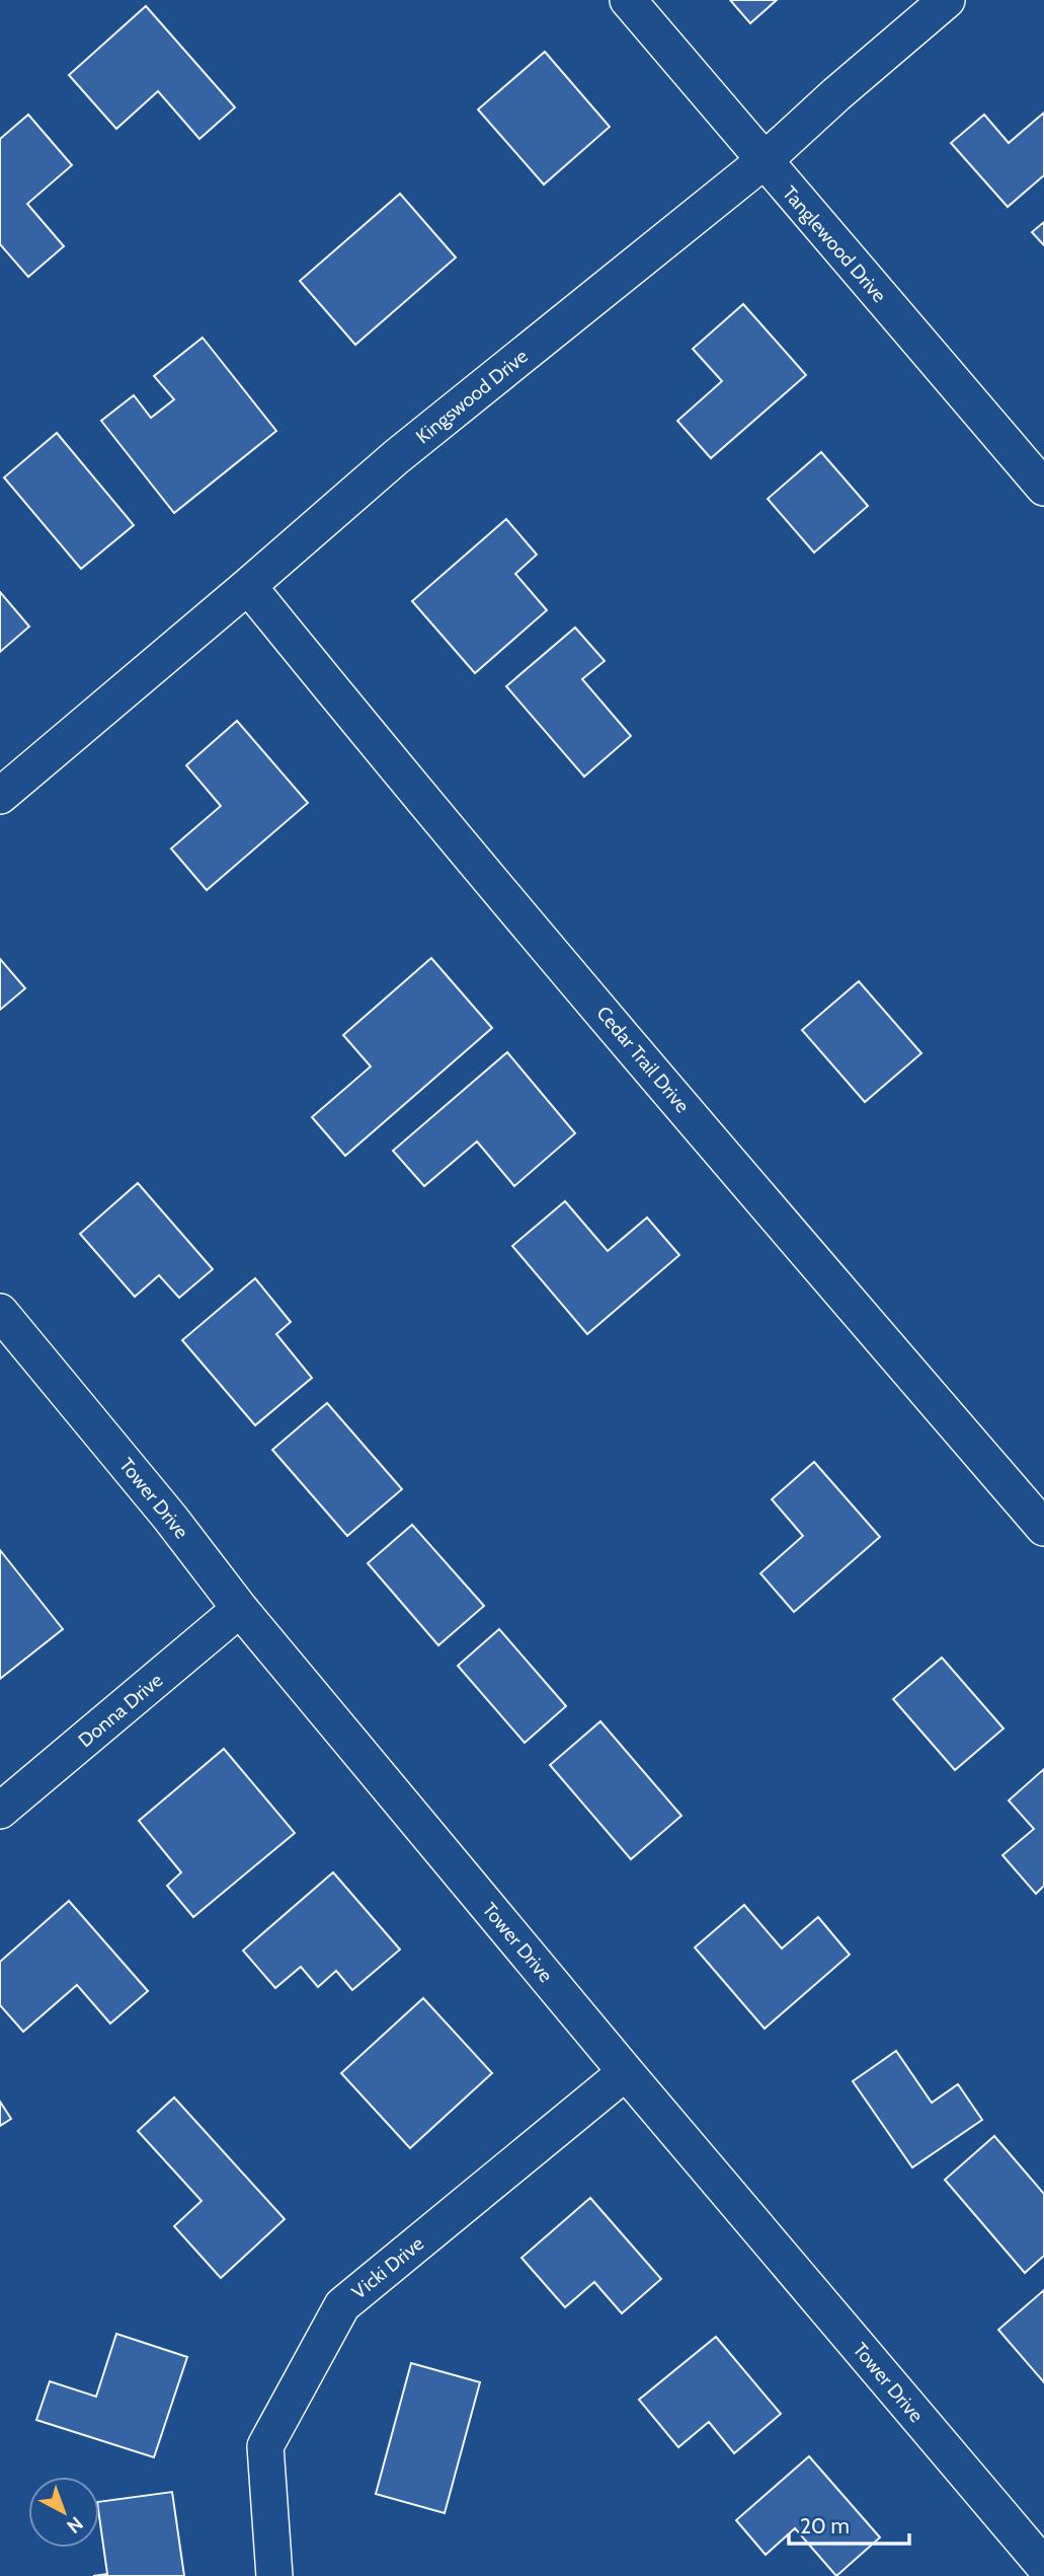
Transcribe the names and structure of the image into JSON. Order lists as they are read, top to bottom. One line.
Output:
{"streets":{"street":["Tanglewood Drive","Kingswood Drive","Cedar Trail Drive","Tower Drive","Donna Drive","Vicki Drive"]},"crossings":[["Tanglewood Drive","Kingswood Drive"],["Kingswood Drive","Cedar Trail Drive"],["Tower Drive","Donna Drive"],["Tower Drive","Vicki Drive"]],"scale_bar":"20 m","north":"bottom right"}
